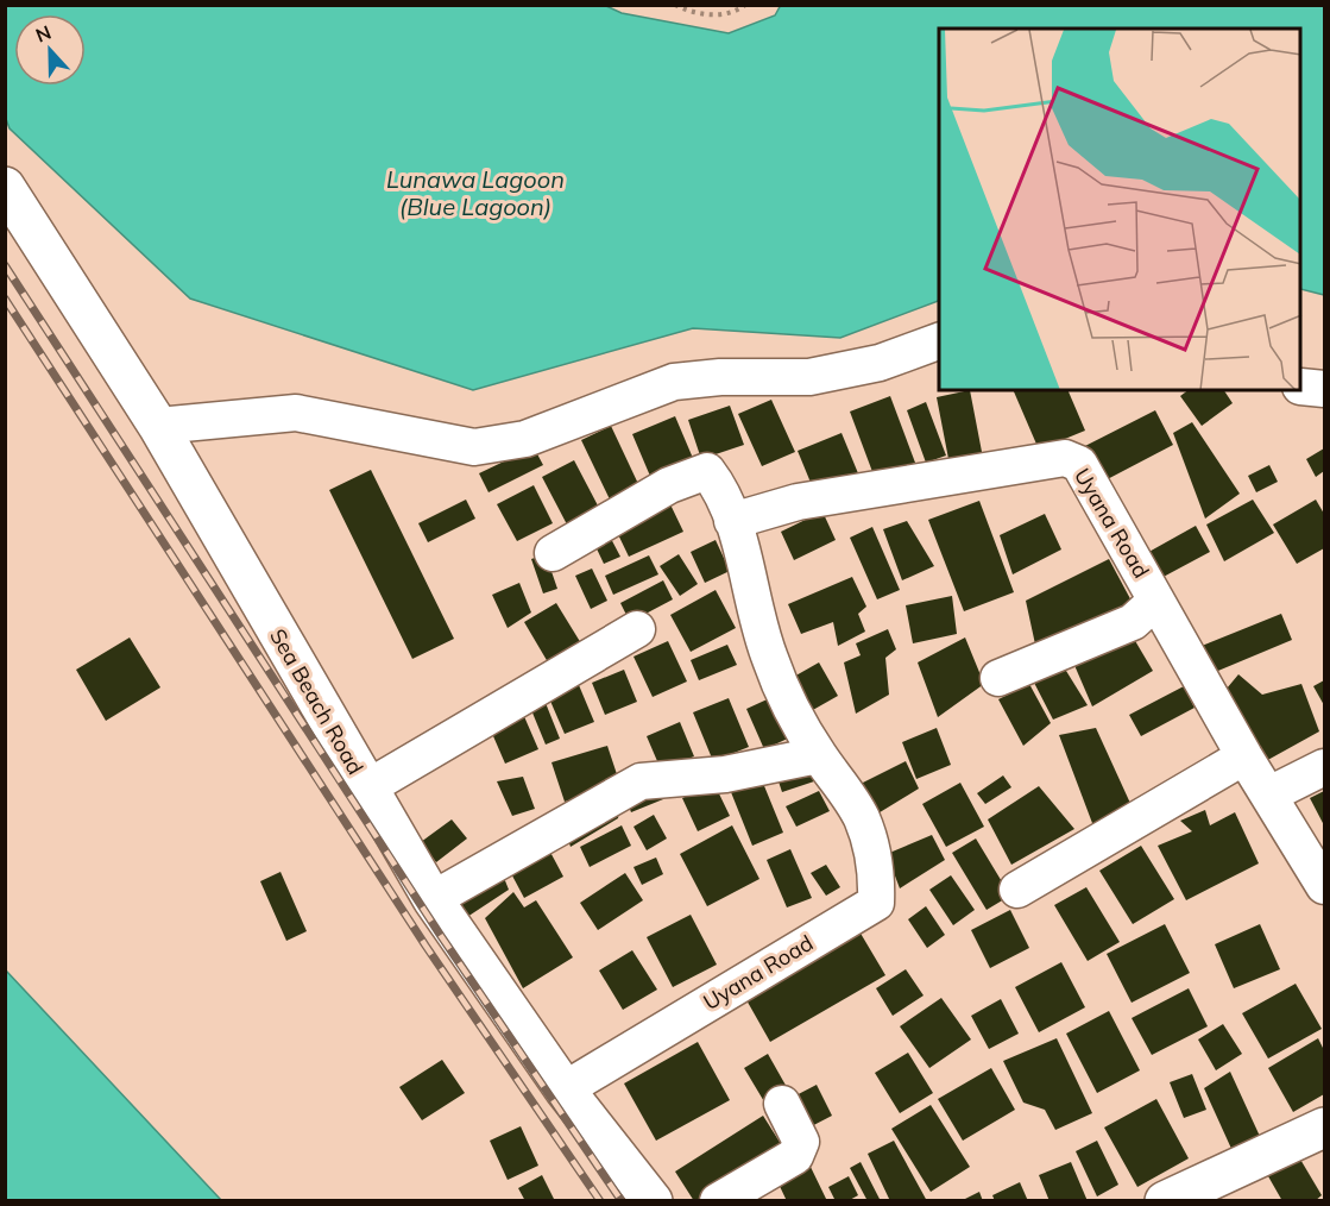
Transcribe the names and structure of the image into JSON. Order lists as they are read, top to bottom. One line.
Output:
{"streets":{"street":["Uyana Road","Sea Beach Road"]},"crossings":[["Uyana Road","Sea Beach Road"]],"water":["Lunawa Lagoon (Blue Lagoon)"],"north":"top"}
